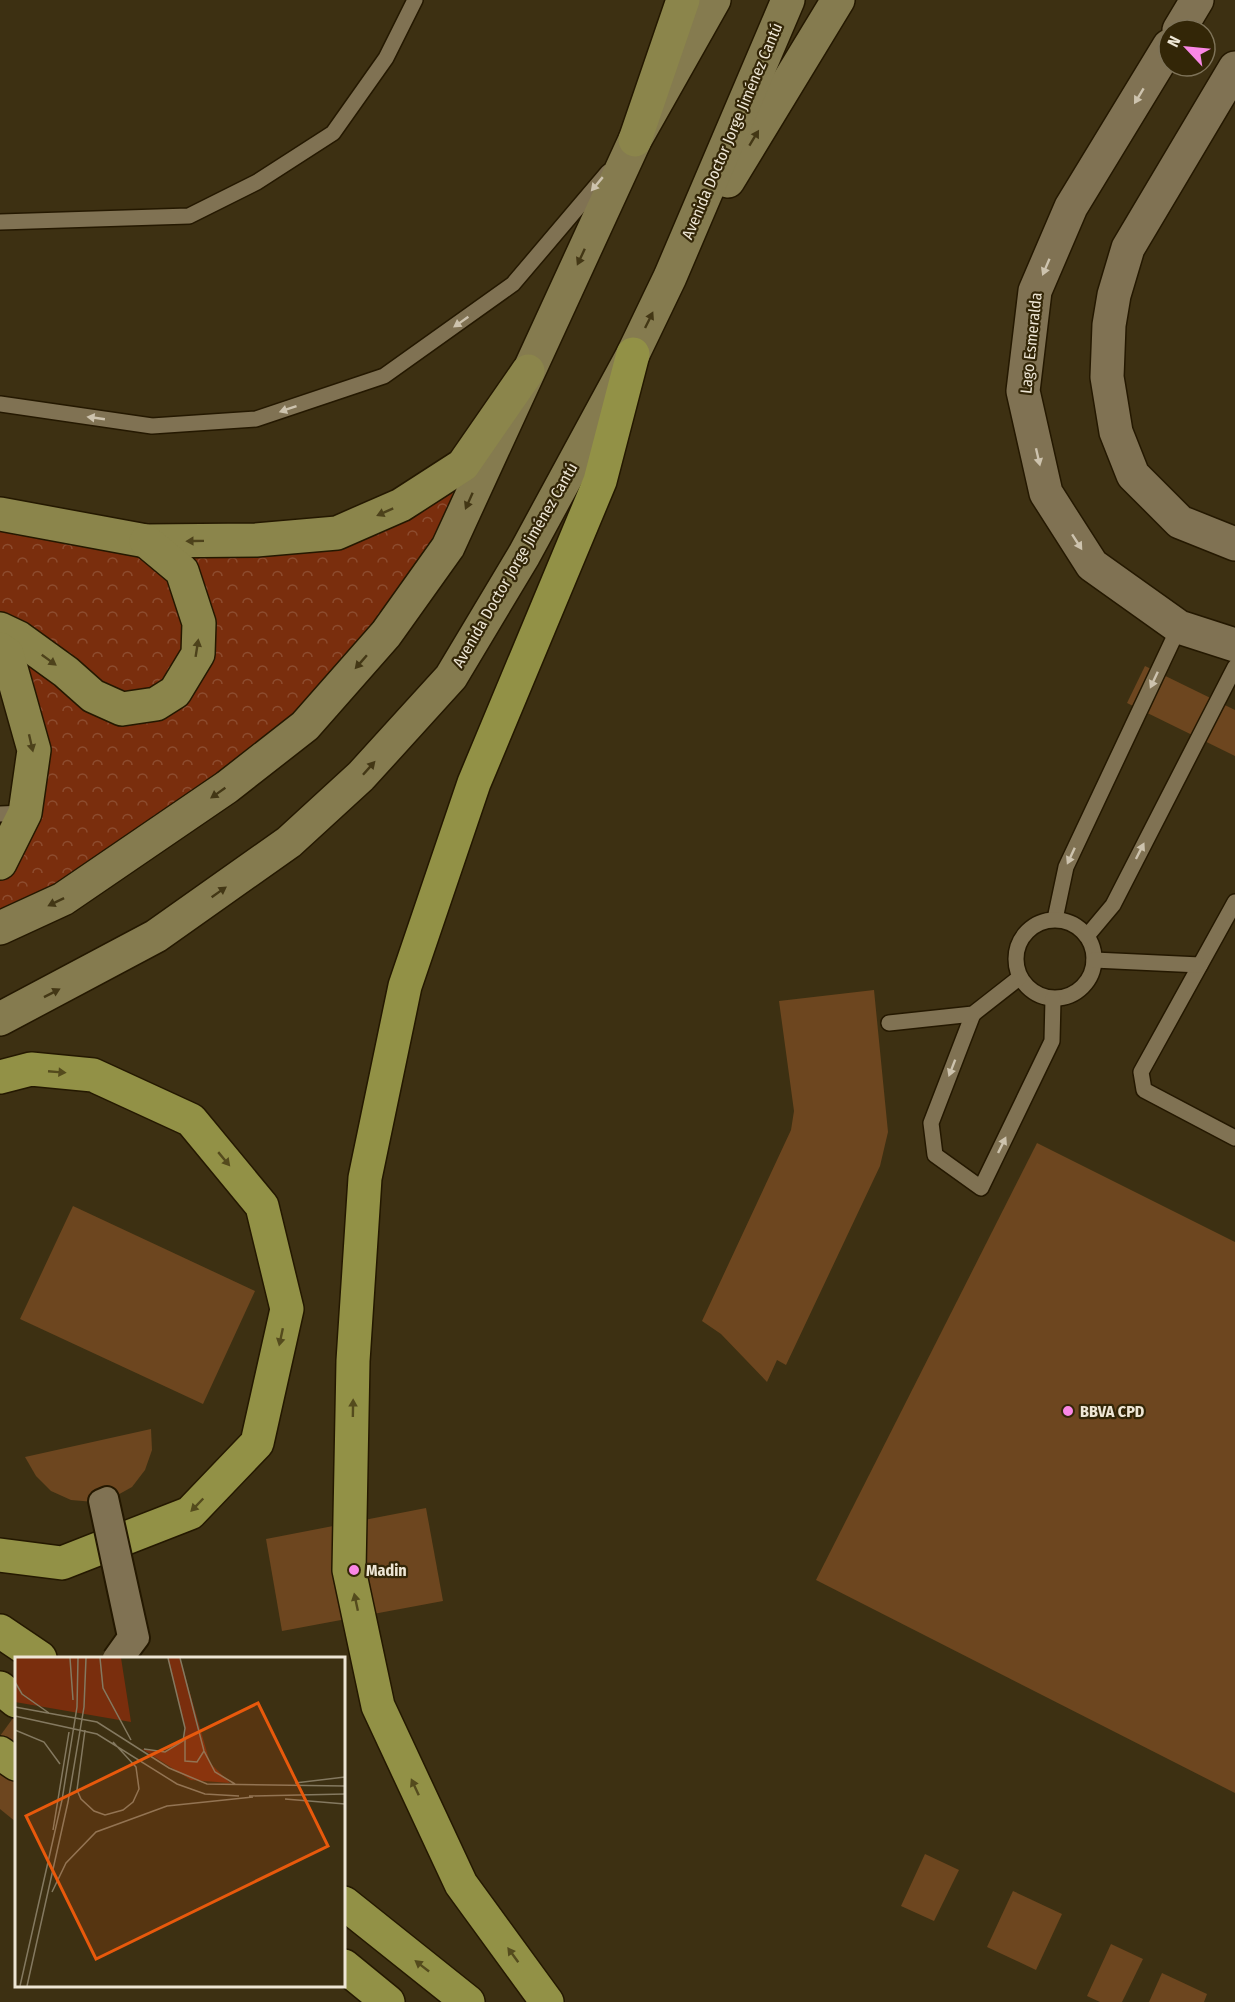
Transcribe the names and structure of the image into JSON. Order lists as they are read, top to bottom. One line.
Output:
{"streets":{"main road":["Avenida Doctor Jorge Jiménez Cantú"],"street":["Lago Esmeralda"]},"one_way":["Lago Esmeralda"],"places":["BBVA CPD","Madin"],"north":"top left"}
